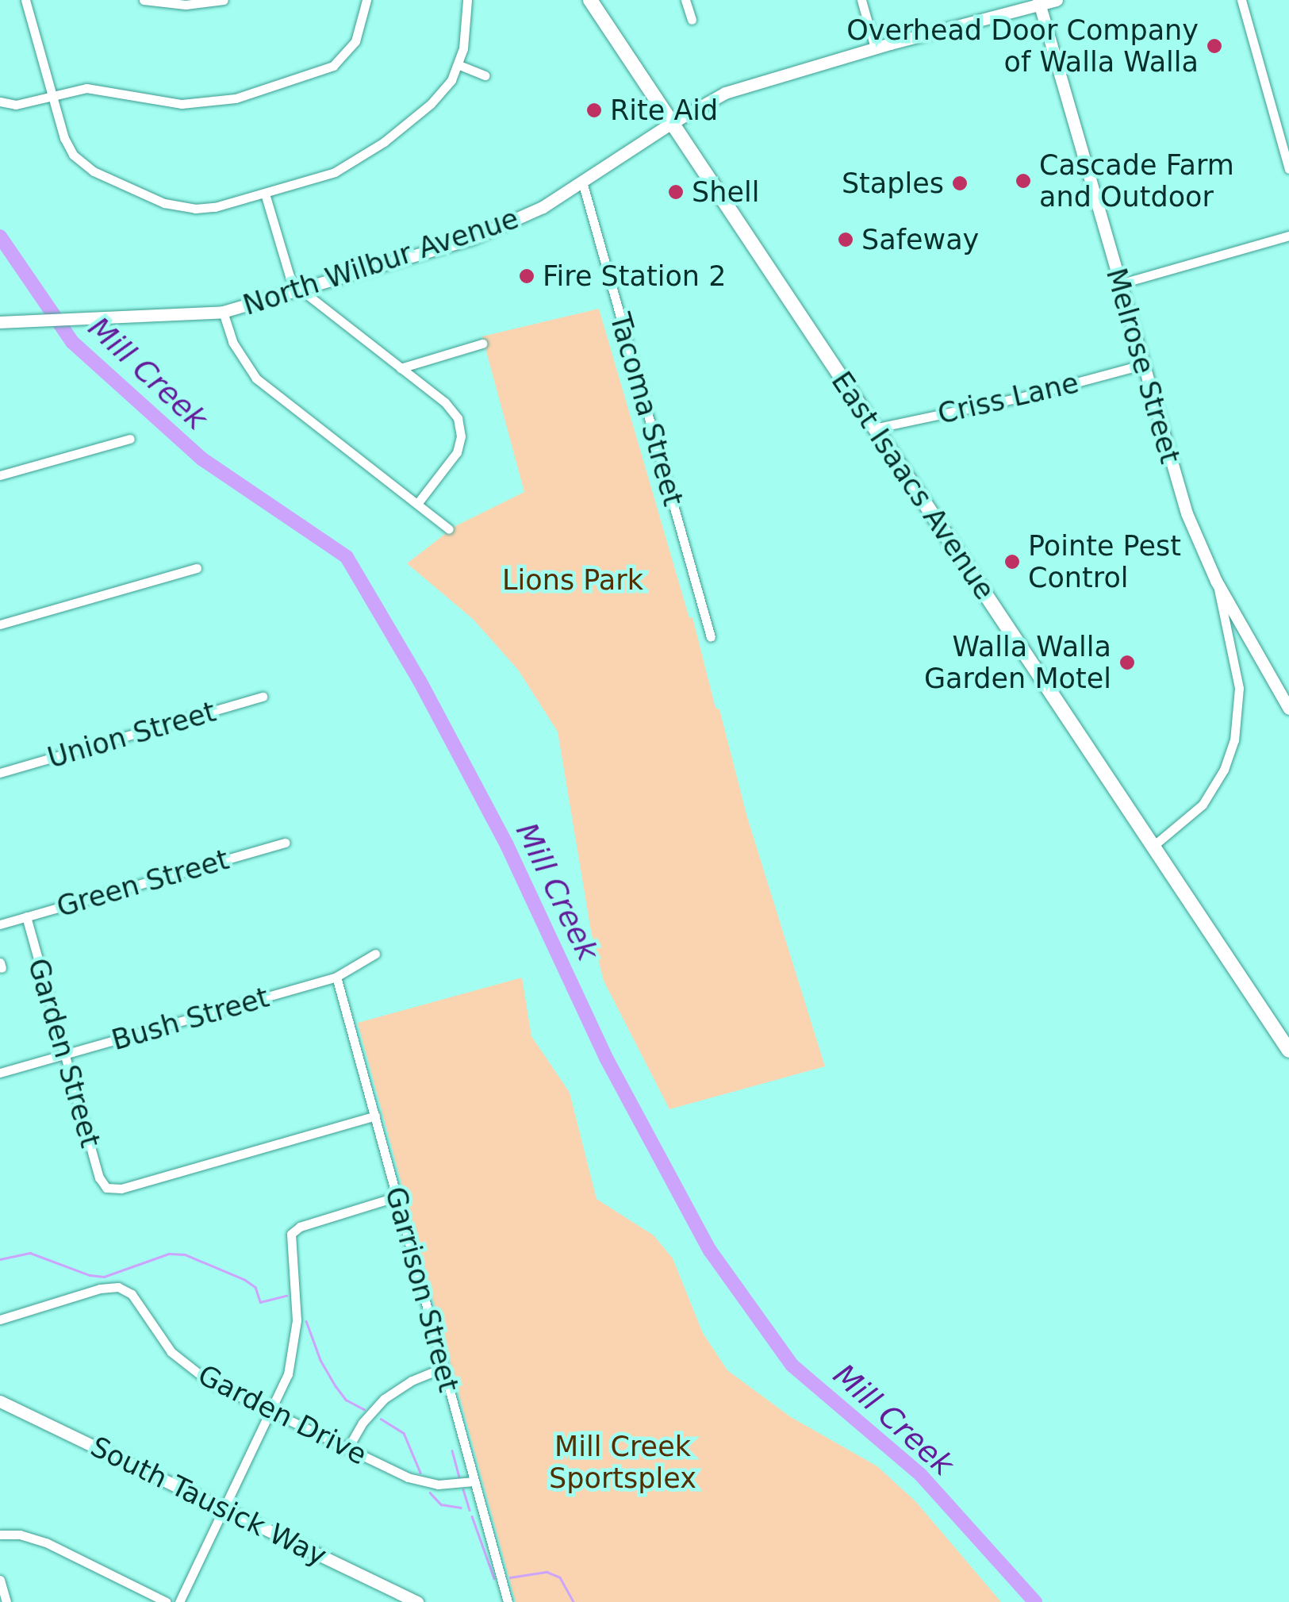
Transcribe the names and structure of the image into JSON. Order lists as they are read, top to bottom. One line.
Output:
{"streets":{"main road":["North Wilbur Avenue","Melrose Street","East Isaacs Avenue","South Tausick Way"],"street":["Criss Lane","Tacoma Street","Union Street","Green Street","Bush Street","Garden Street","Garrison Street","Garden Drive"]},"crossings":[["North Wilbur Avenue","Melrose Street"],["North Wilbur Avenue","Tacoma Street"],["North Wilbur Avenue","East Isaacs Avenue"],["Melrose Street","Criss Lane"],["Criss Lane","East Isaacs Avenue"],["Green Street","Garden Street"],["Bush Street","Garden Street"],["Bush Street","Garrison Street"],["Garden Street","Garrison Street"],["Garrison Street","Garden Drive"]],"water":["Mill Creek"],"parks":["Lions Park","Mill Creek Sportsplex"],"places":["Overhead Door Company of Walla Walla","Rite Aid","Cascade Farm and Outdoor","Staples","Shell","Safeway","Fire Station 2","Pointe Pest Control","Walla Walla Garden Motel"]}
